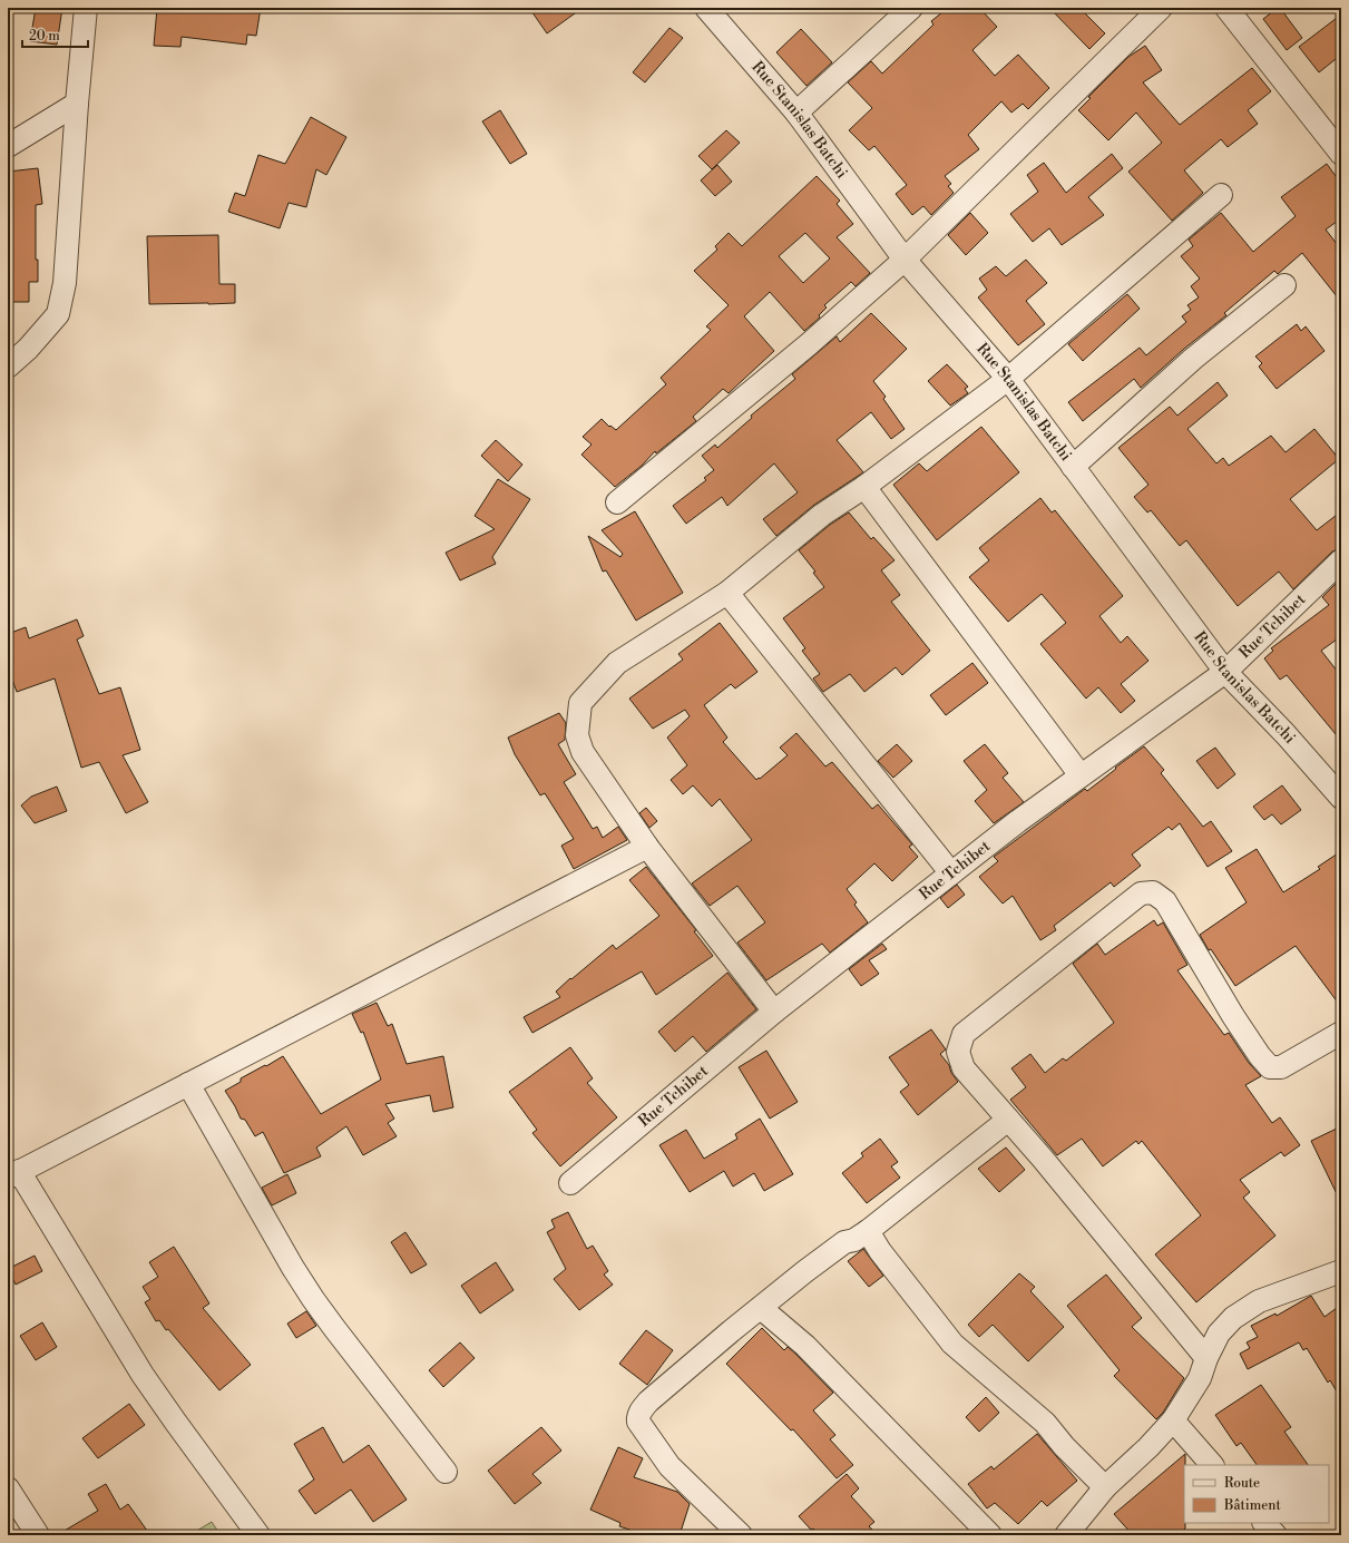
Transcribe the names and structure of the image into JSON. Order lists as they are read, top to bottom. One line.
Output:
{"streets":{"street":["Rue Stanislas Batchi","Rue Tchibet"]},"crossings":[["Rue Stanislas Batchi","Rue Tchibet"]],"legend":["Route","Bâtiment"],"scale_bar":"20 m"}
